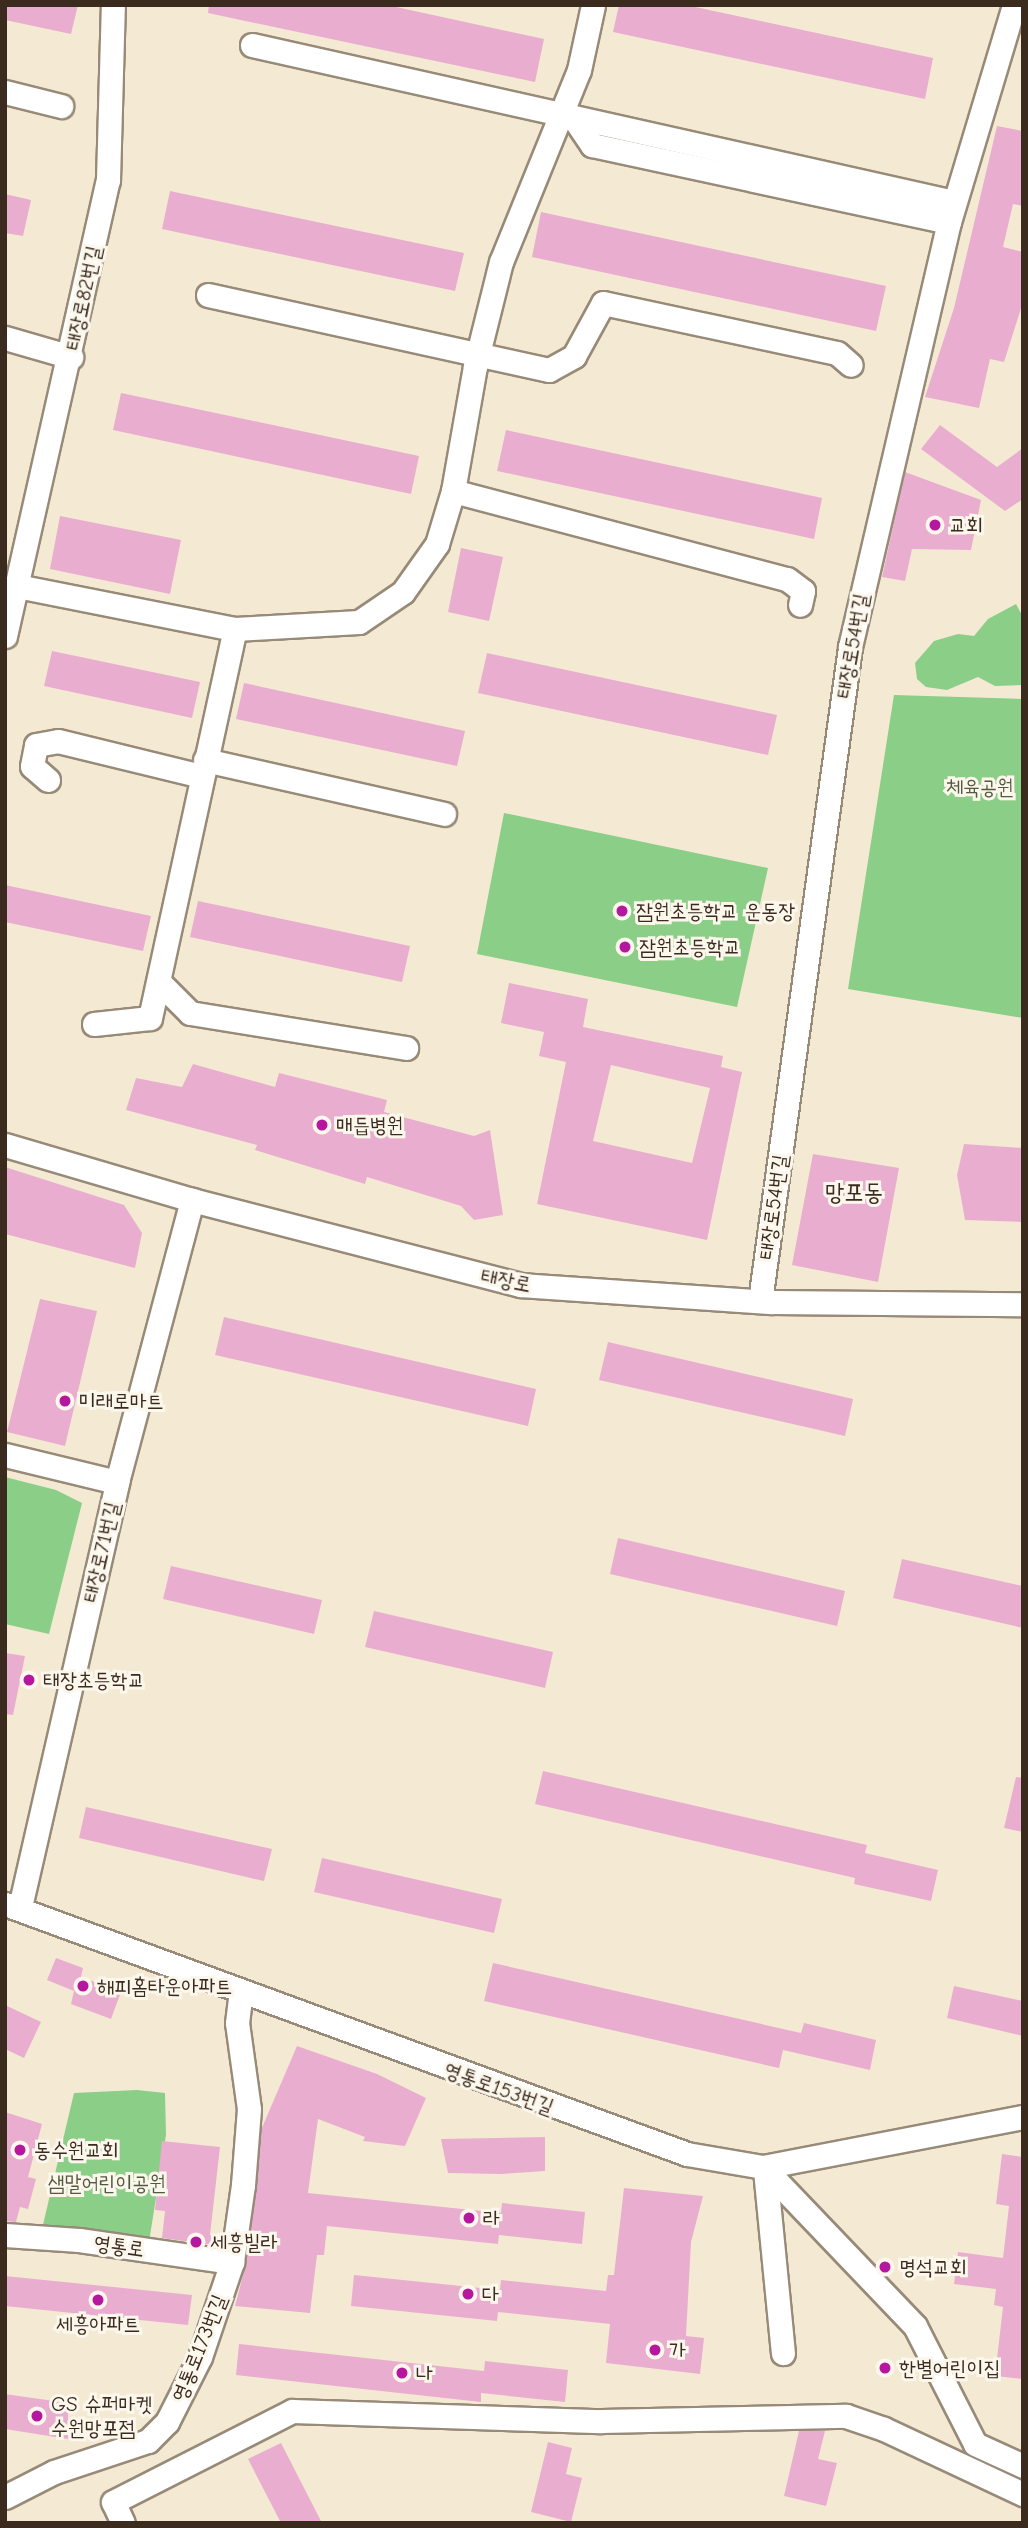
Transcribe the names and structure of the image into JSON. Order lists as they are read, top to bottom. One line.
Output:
{"streets":{"street":["태장로82번길","태장로54번길","태장로","태장로71번길","영통로153번길","영통로","영통로173번길"]},"crossings":[["태장로54번길","태장로"],["태장로","태장로71번길"],["태장로71번길","영통로153번길"],["영통로","영통로173번길"]],"districts":["망포동"],"parks":["체육공원","샘말어린이공원"],"places":["교회","잠원초등학교 운동장","잠원초등학교","매듭병원","미래로마트","태장초등학교","해피홈타운아파트","동수원교회","라","세흥빌라","명석교회","다","세흥아파트","가","한별어린이집","나","GS 슈퍼마켓 수원망포점"]}
